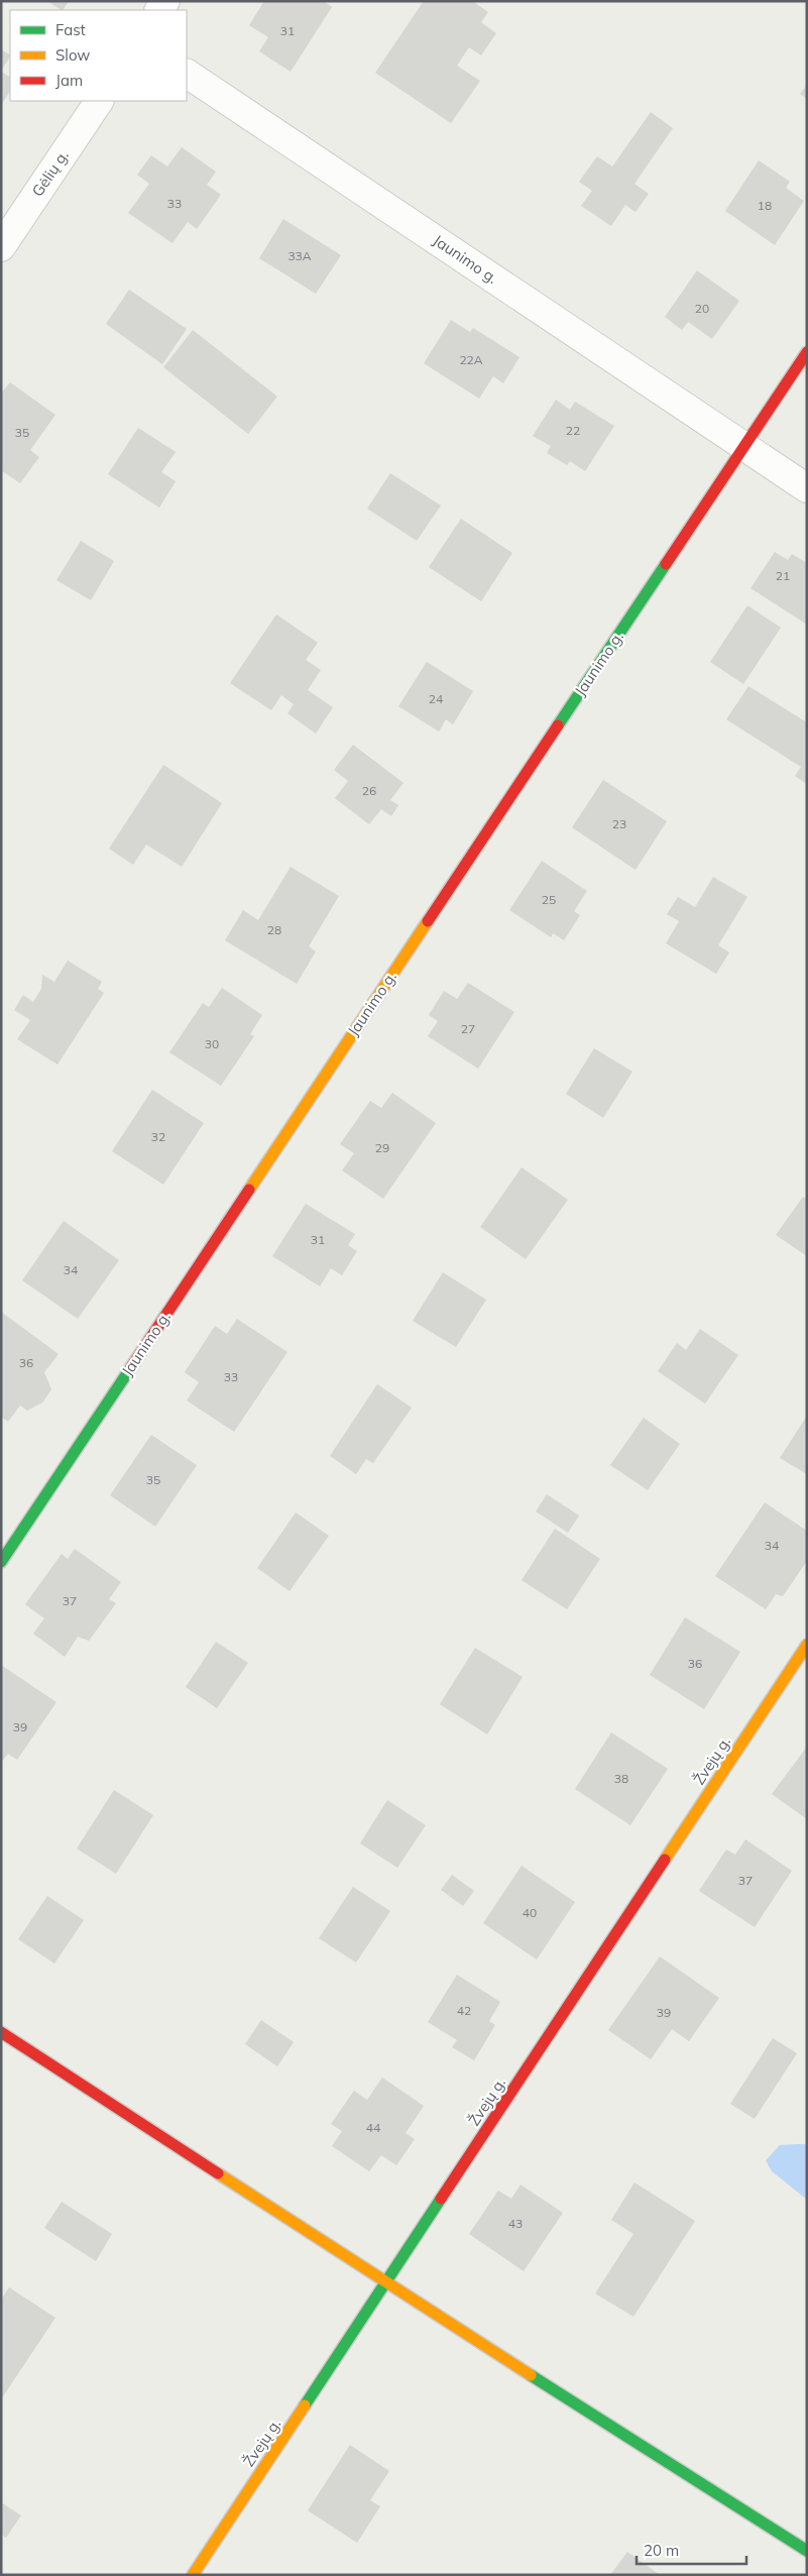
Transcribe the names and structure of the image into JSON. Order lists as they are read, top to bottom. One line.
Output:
{"streets":{"street":["Gėlių g.","Jaunimo g.","Žvejų g."]},"house_numbers":["31","33","18","33A","20","22A","22","35","21","24","26","23","25","28","27","30","32","29","31","34","36","33","35","34","37","36","39","38","37","40","42","39","44","43"],"legend":["Fast","Slow","Jam"],"scale_bar":"20 m"}
